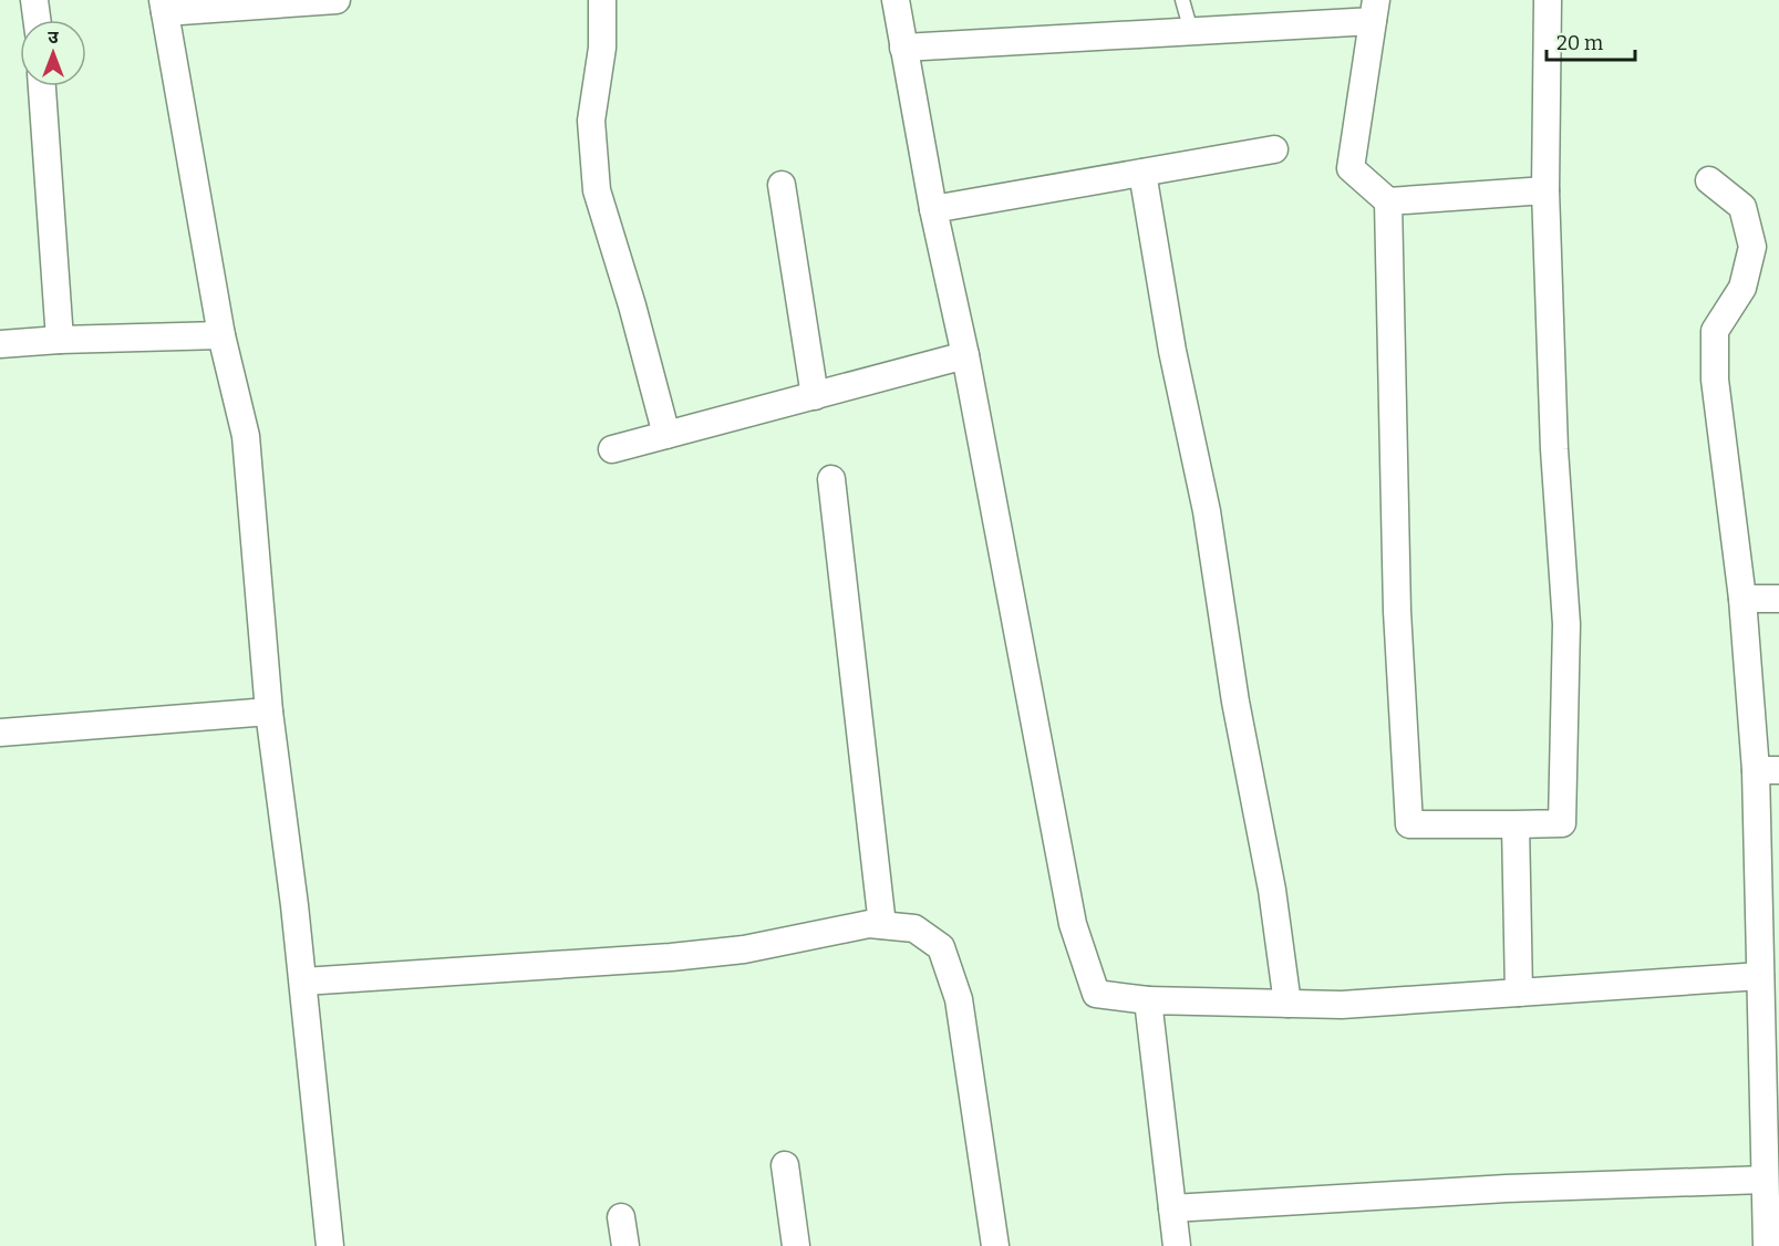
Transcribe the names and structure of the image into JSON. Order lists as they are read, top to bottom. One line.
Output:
{"scale_bar":"20 m","north":"top"}
